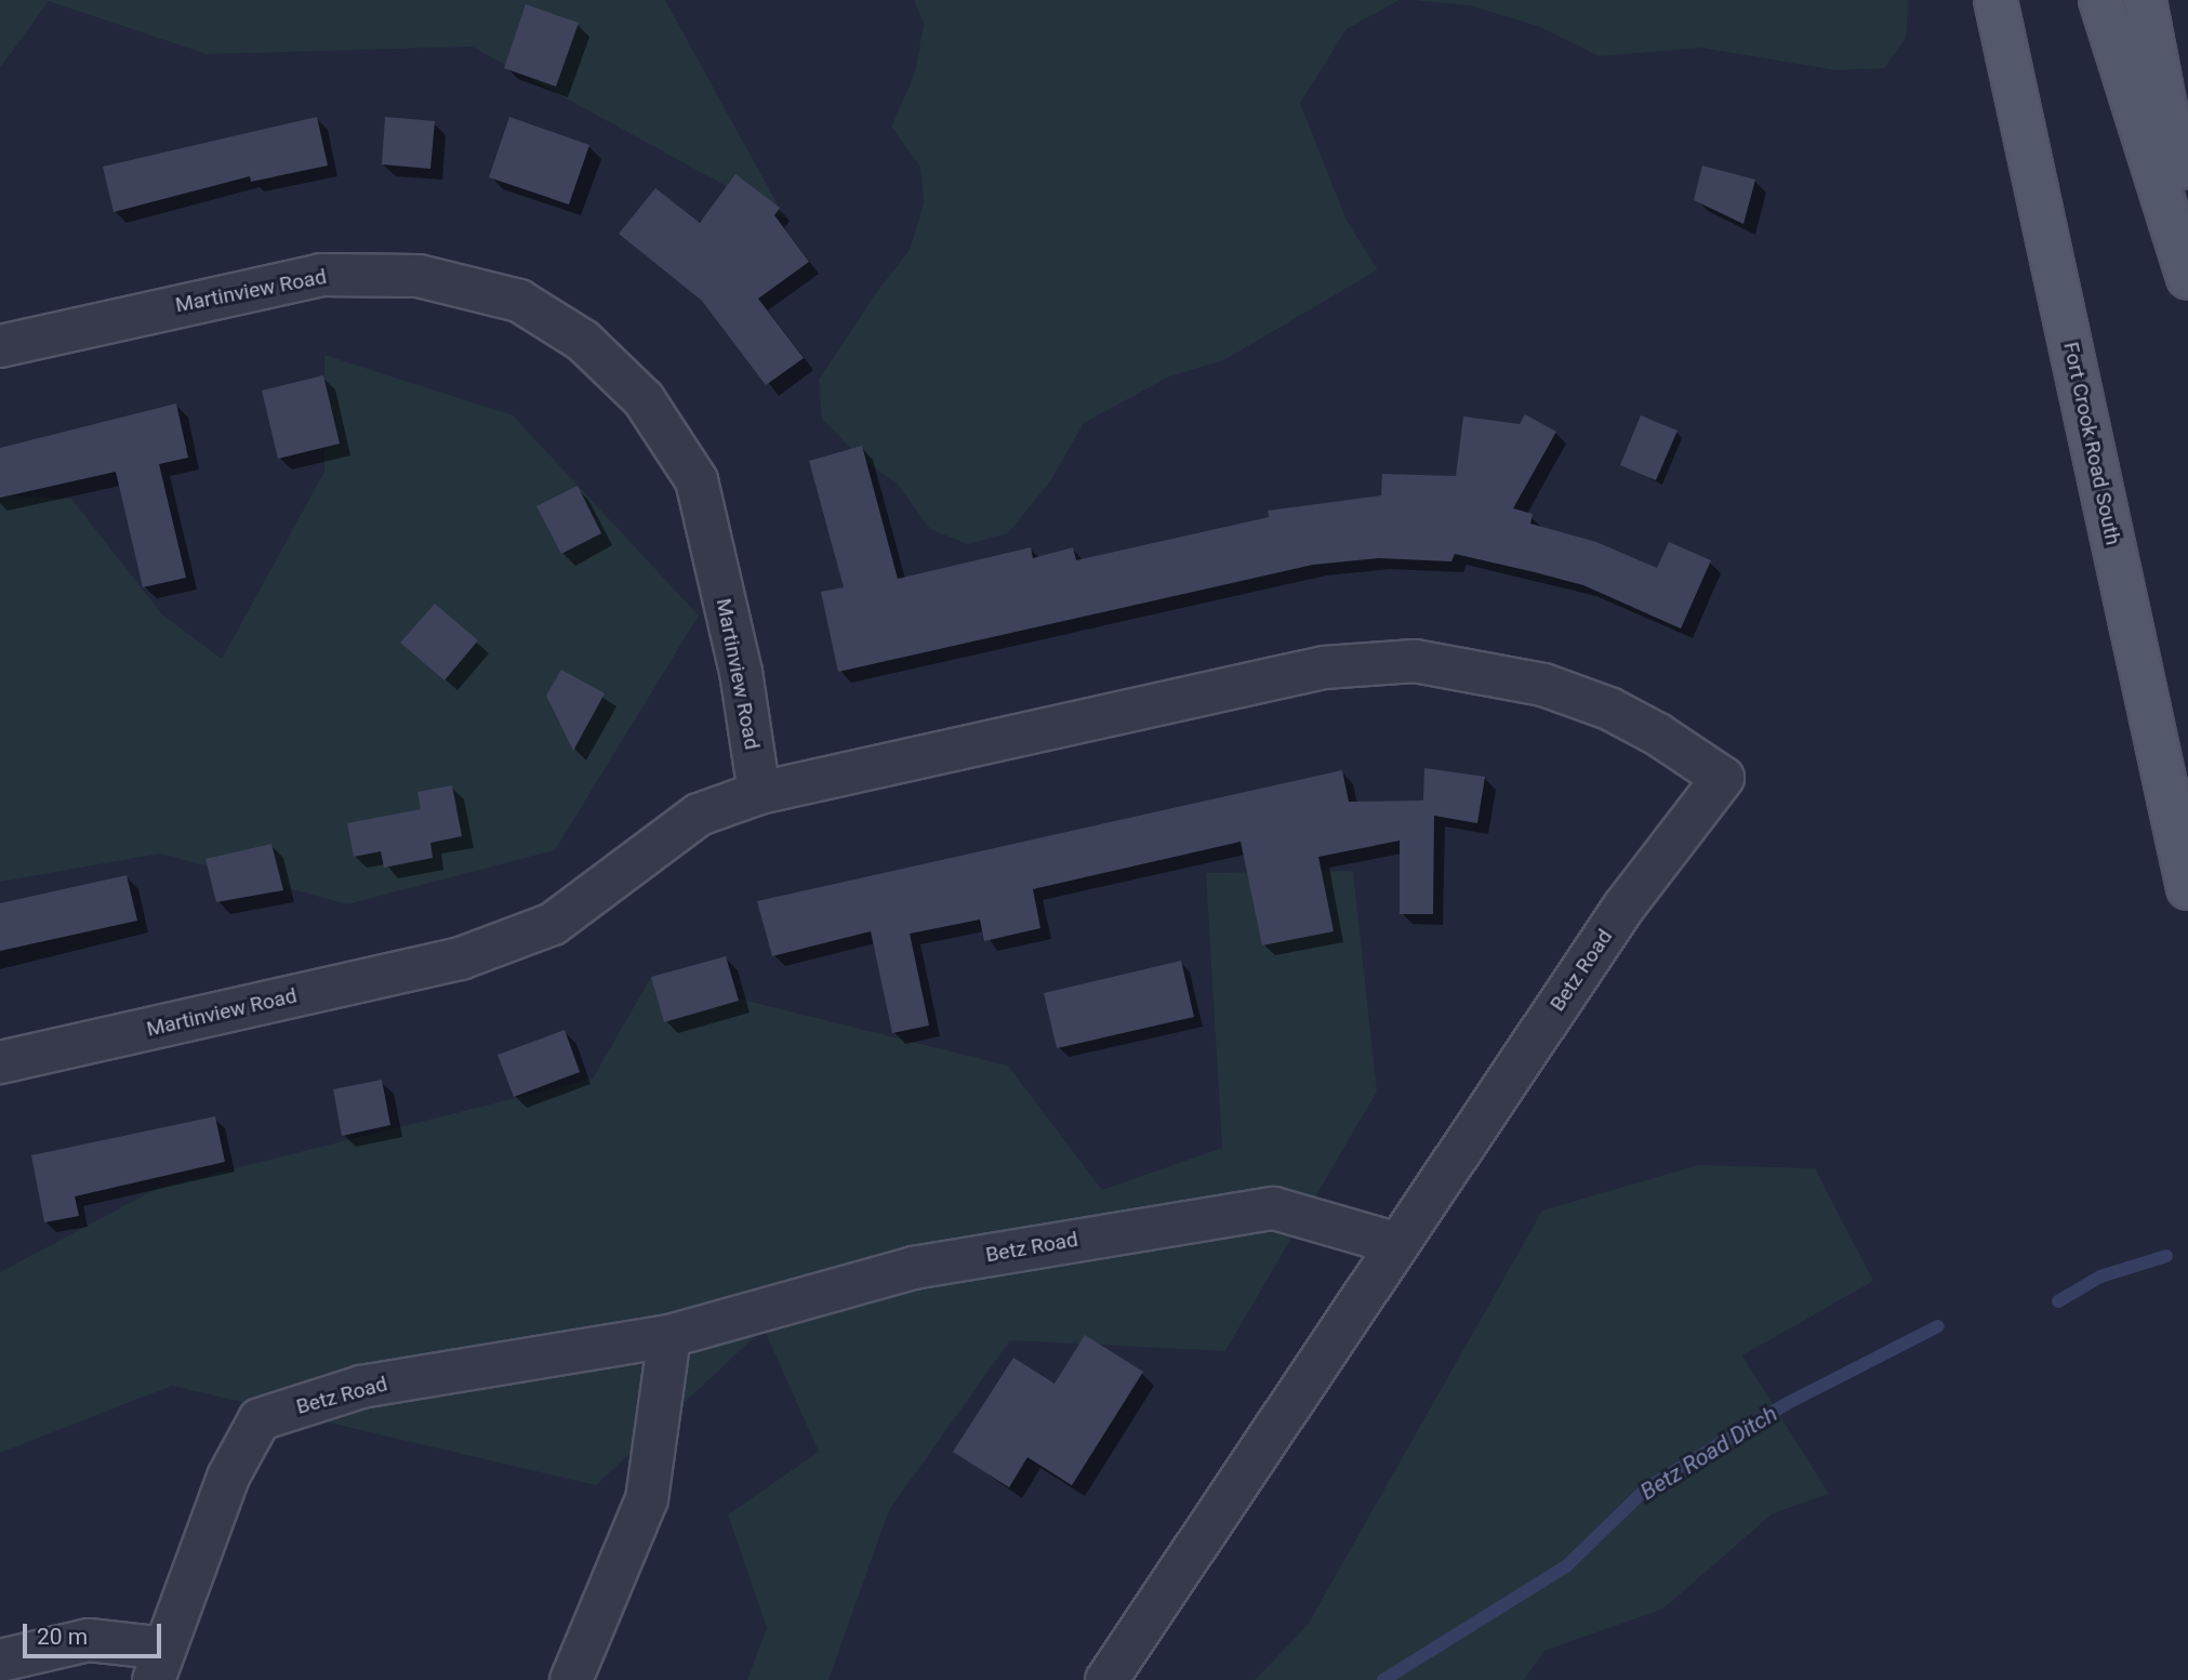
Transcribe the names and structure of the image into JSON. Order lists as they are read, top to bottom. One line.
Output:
{"streets":{"main road":["Fort Crook Road South"],"street":["Martinview Road","Betz Road"]},"crossings":[["Martinview Road","Betz Road"]],"water":["Betz Road Ditch"],"scale_bar":"20 m"}
